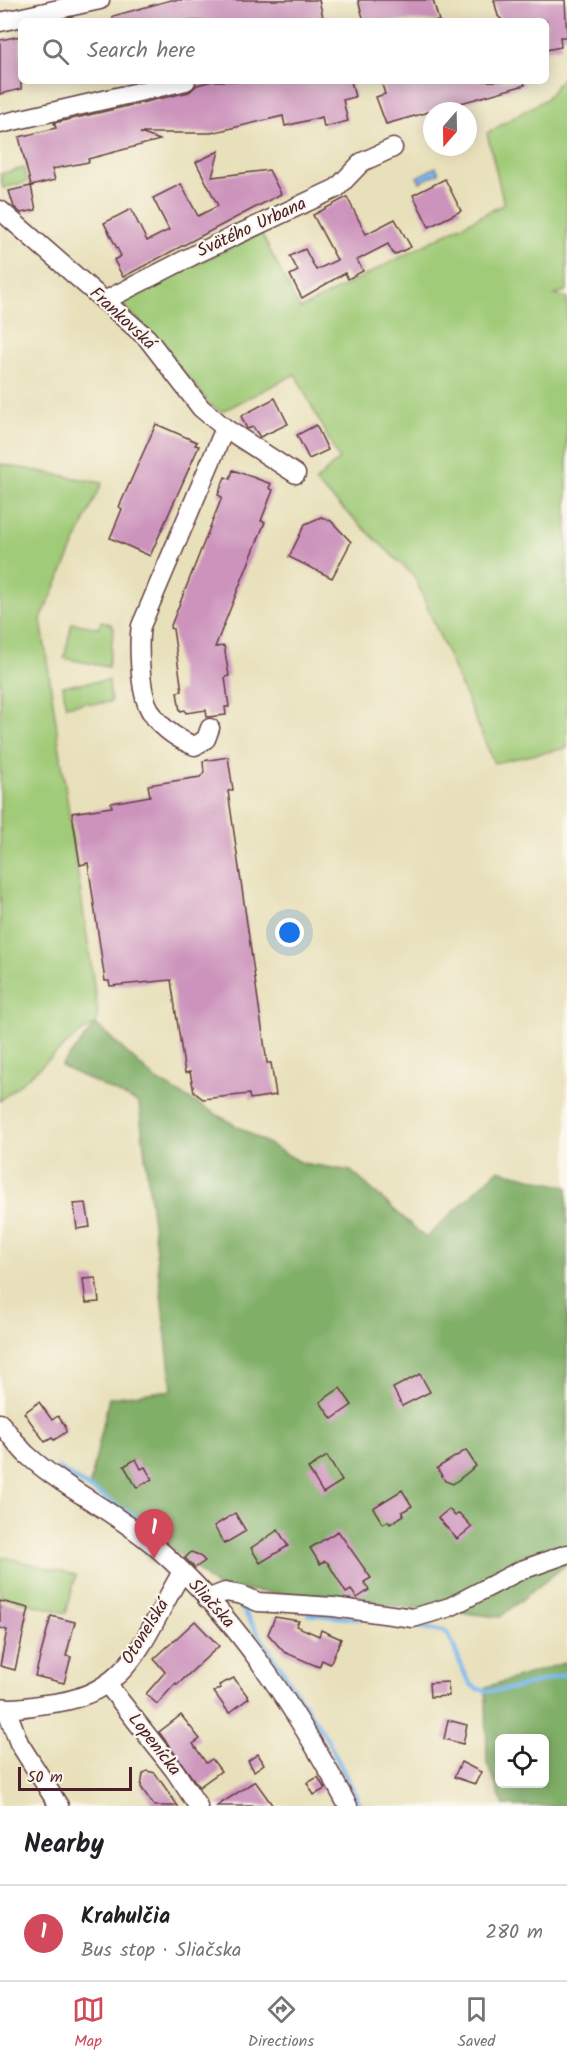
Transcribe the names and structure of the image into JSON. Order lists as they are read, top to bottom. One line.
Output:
{"streets":{"street":["Svätého Urbana","Frankovská","Sliačska","Otonelská","Lopenícka"]},"crossings":[["Svätého Urbana","Frankovská"],["Sliačska","Otonelská"],["Otonelská","Lopenícka"]],"scale_bar":"50 m","north":"bottom","page":{"search":"Search here","pins":"1","scale":"50 m","heading":"Nearby","list":[{"mark":"1","name":"Krahulčia","note":"Bus stop · Sliačska","value":"280 m"}],"nav":["Map","Directions","Saved"]}}
